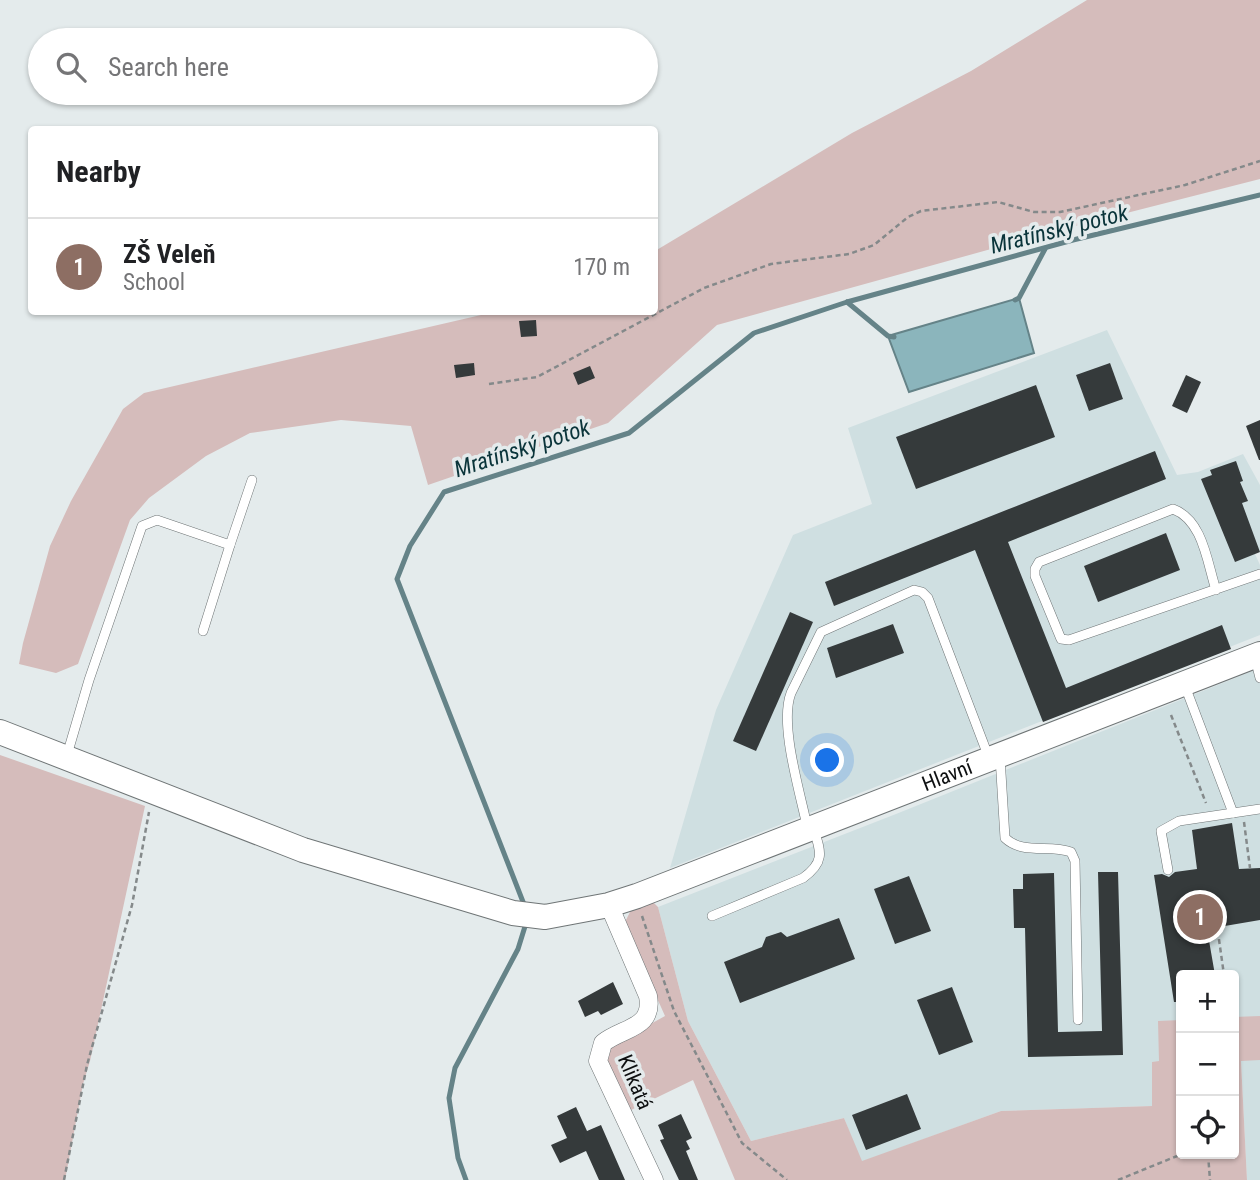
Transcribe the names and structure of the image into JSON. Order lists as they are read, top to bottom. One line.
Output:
{"streets":{"street":["Hlavní","Klikatá"]},"crossings":[["Hlavní","Klikatá"]],"water":["Mratínský potok"],"page":{"search":"Search here","heading":"Nearby","list":[{"mark":"1","name":"ZŠ Veleň","note":"School","value":"170 m"}],"pins":"1","map_buttons":["+","−"]}}
